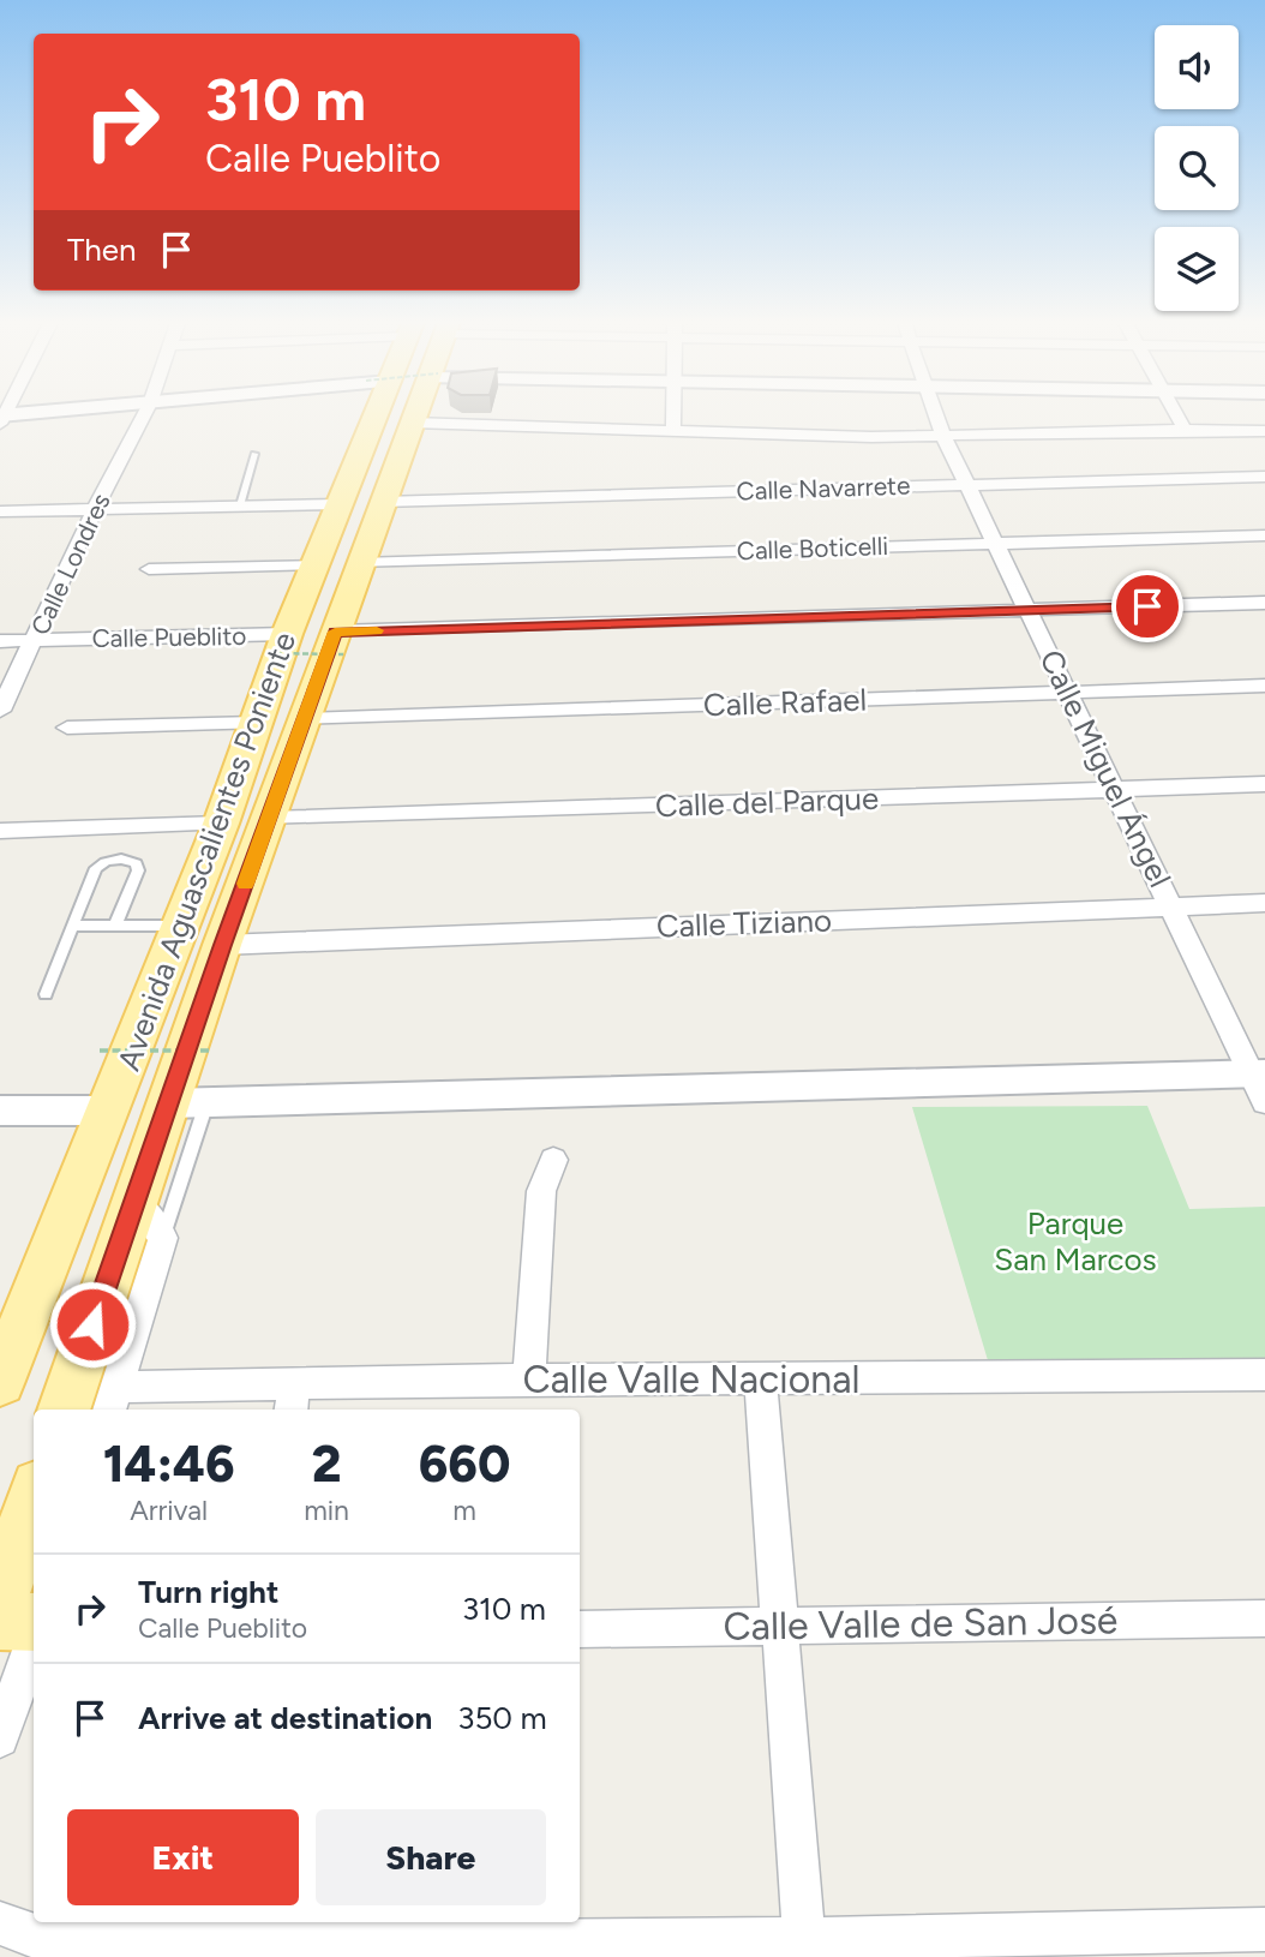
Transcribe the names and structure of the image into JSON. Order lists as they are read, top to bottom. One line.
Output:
{"streets":{"main road":["Avenida Aguascalientes Poniente"],"street":["Calle Navarrete","Calle Boticelli","Calle Londres","Calle Pueblito","Calle Rafael","Calle Miguel Ángel","Calle del Parque","Calle Tiziano","Calle Valle Nacional","Calle Valle de San José"]},"crossings":[["Calle Navarrete","Calle Miguel Ángel"],["Calle Navarrete","Avenida Aguascalientes Poniente"],["Calle Boticelli","Calle Miguel Ángel"],["Calle Boticelli","Avenida Aguascalientes Poniente"],["Calle Londres","Calle Pueblito"],["Calle Pueblito","Avenida Aguascalientes Poniente"],["Calle Rafael","Calle Miguel Ángel"],["Calle Rafael","Avenida Aguascalientes Poniente"],["Calle Miguel Ángel","Calle del Parque"],["Calle Miguel Ángel","Calle Tiziano"],["Calle del Parque","Avenida Aguascalientes Poniente"],["Avenida Aguascalientes Poniente","Calle Tiziano"],["Avenida Aguascalientes Poniente","Calle Valle Nacional"]],"parks":["Parque San Marcos"],"page":{"turn":["310 m","Calle Pueblito"],"then":"Then","eta":["14:46","Arrival","2","min","660","m"],"list":[{"name":"Turn right","note":"Calle Pueblito","value":"310 m"},{"name":"Arrive at destination","value":"350 m"}],"buttons":["Exit","Share"]}}
